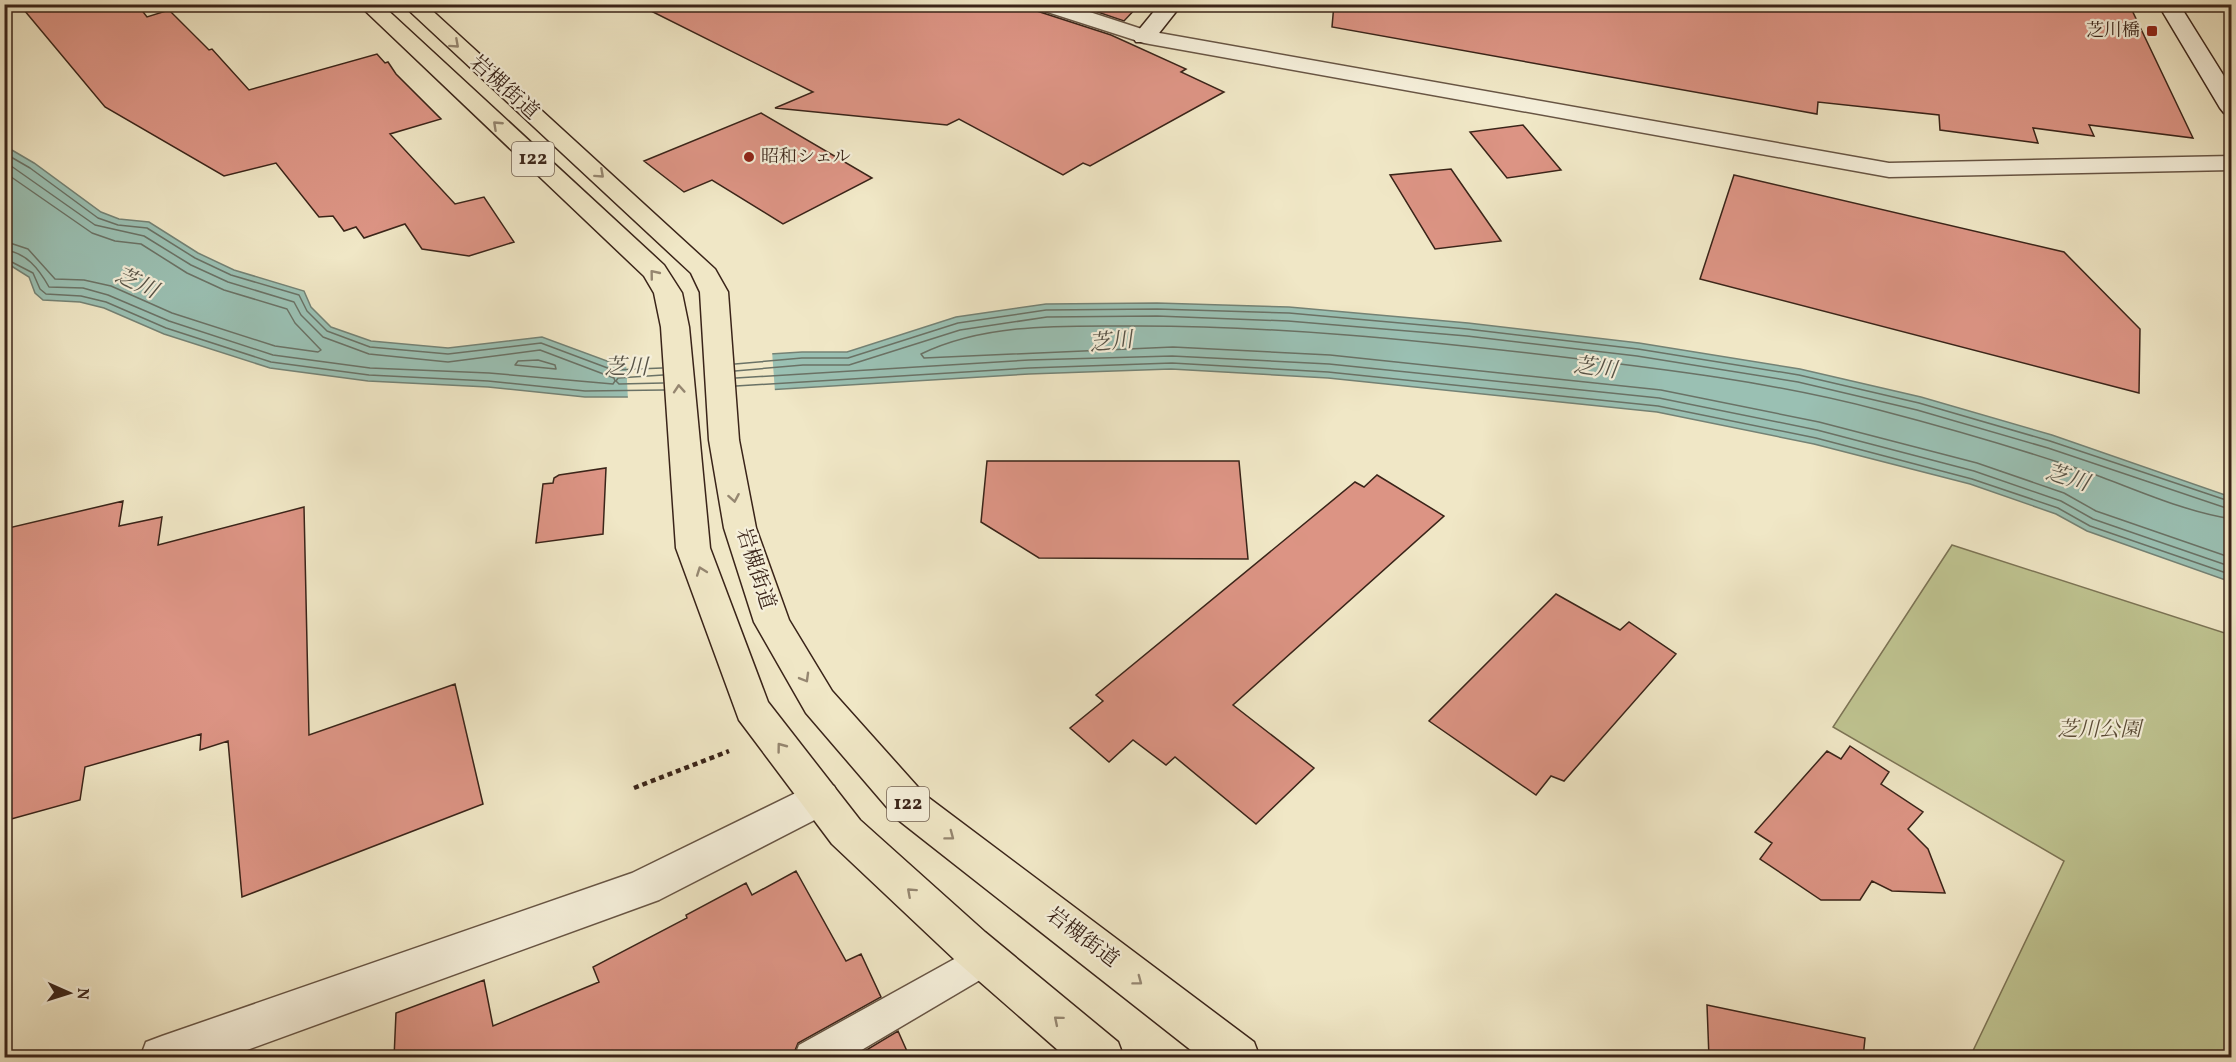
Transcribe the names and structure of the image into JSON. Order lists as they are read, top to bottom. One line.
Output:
{"streets":{"highway":["岩槻街道","122"]},"water":["芝川"],"parks":["芝川公園"],"places":{"transit":["芝川橋"],"other":["昭和シェル"]},"north":"right"}
